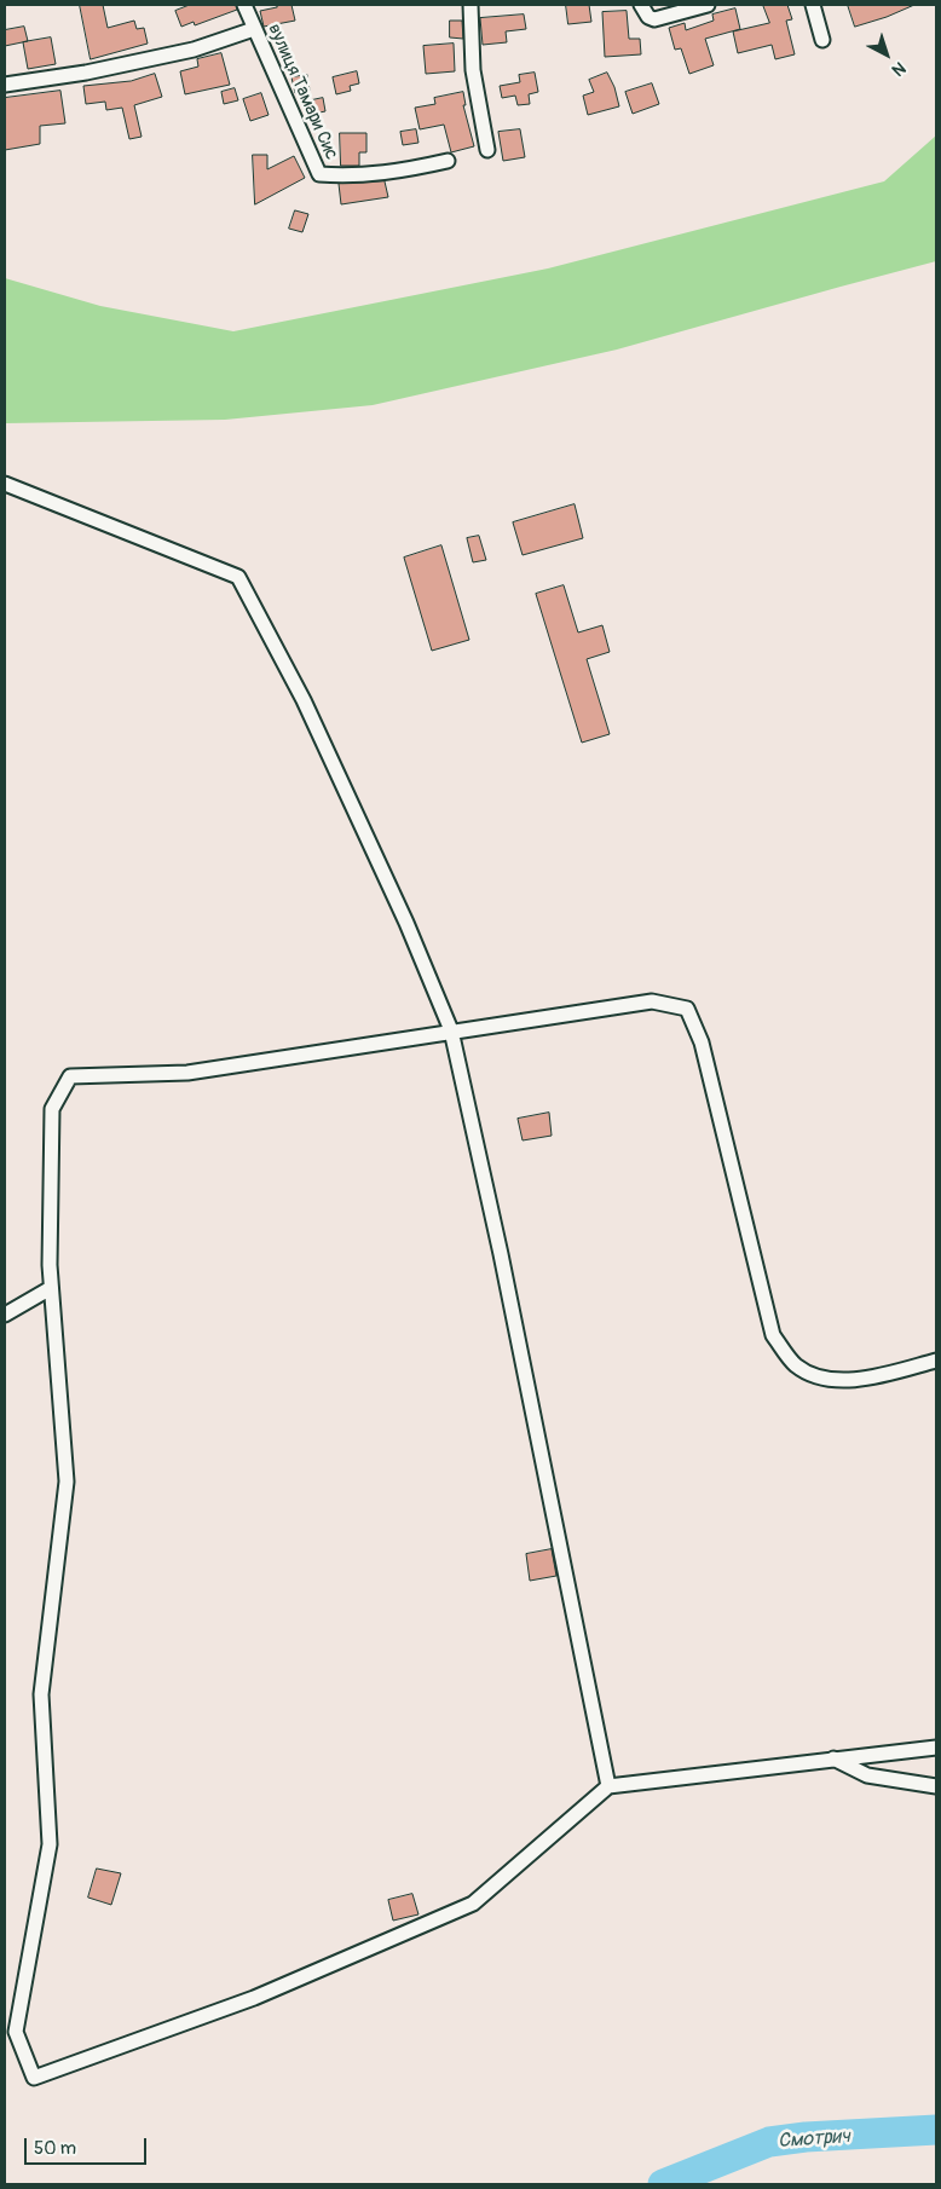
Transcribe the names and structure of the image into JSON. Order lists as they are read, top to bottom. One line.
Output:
{"streets":{"street":["вулиця Тамари Сис"]},"water":["Смотрич"],"scale_bar":"50 m","north":"bottom right"}
